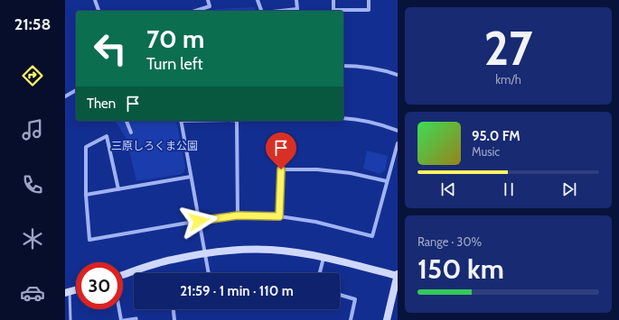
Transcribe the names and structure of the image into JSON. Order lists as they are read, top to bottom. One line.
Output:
{"parks":["三原しろくま公園"],"page":{"tabs":"21:58","tile":[["27","km/h"],["Range · 30%","150 km"]],"turn":["70 m","Turn left"],"then":"Then","song":["95.0 FM","Music"],"limit":"30","trip":"21:59 · 1 min · 110 m"}}
